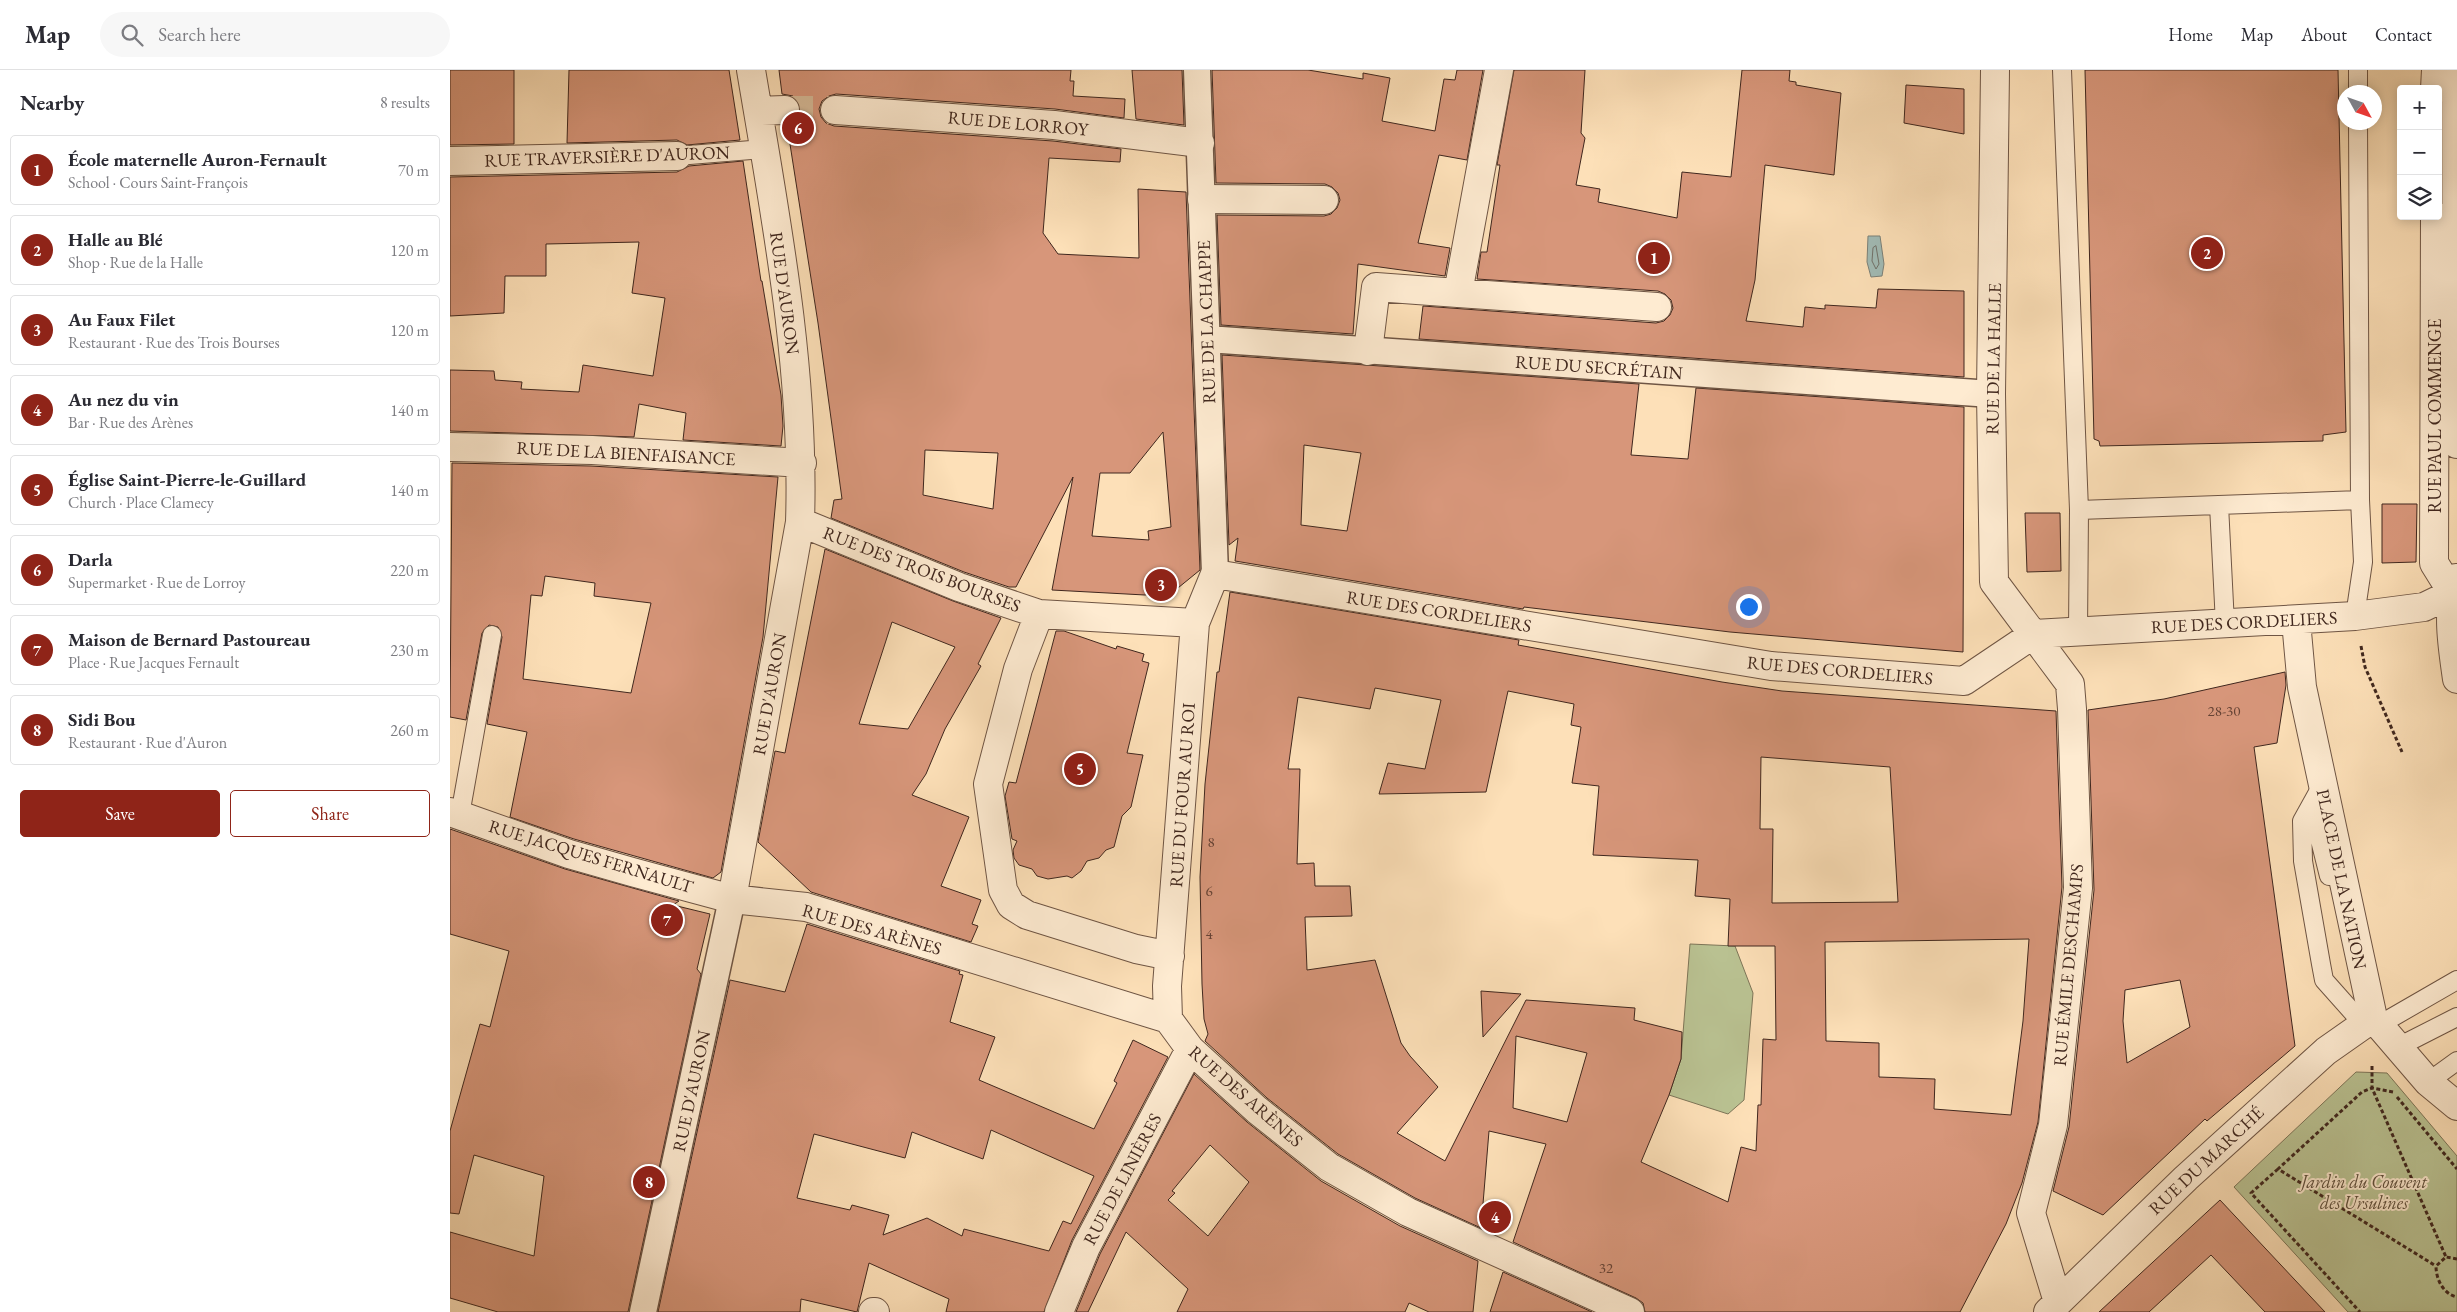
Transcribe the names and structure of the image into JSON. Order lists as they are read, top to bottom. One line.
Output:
{"streets":{"street":["RUE DE LORROY","RUE TRAVERSIÈRE D'AURON","RUE D'AURON","RUE DE LA CHAPPE","RUE DE LA HALLE","RUE DU SECRÉTAIN","RUE PAUL COMMENGE","RUE DE LA BIENFAISANCE","RUE DES TROIS BOURSES","RUE DES CORDELIERS","RUE DU FOUR AU ROI","RUE JACQUES FERNAULT","PLACE DE LA NATION","RUE DES ARÈNES","RUE ÉMILE DESCHAMPS","RUE DU MARCHÉ","RUE DE LINIÈRES"]},"crossings":[["RUE DE LORROY","RUE DE LA CHAPPE"],["RUE TRAVERSIÈRE D'AURON","RUE D'AURON"],["RUE D'AURON","RUE DE LA BIENFAISANCE"],["RUE D'AURON","RUE DES TROIS BOURSES"],["RUE D'AURON","RUE JACQUES FERNAULT"],["RUE D'AURON","RUE DES ARÈNES"],["RUE DE LA CHAPPE","RUE DU SECRÉTAIN"],["RUE DE LA CHAPPE","RUE DES CORDELIERS"],["RUE DE LA CHAPPE","RUE DU FOUR AU ROI"],["RUE DE LA HALLE","RUE DU SECRÉTAIN"],["RUE DE LA HALLE","RUE DES CORDELIERS"],["RUE DE LA HALLE","RUE ÉMILE DESCHAMPS"],["RUE PAUL COMMENGE","RUE DES CORDELIERS"],["RUE DES TROIS BOURSES","RUE DU FOUR AU ROI"],["RUE DES CORDELIERS","RUE DU FOUR AU ROI"],["RUE DES CORDELIERS","PLACE DE LA NATION"],["RUE DES CORDELIERS","RUE ÉMILE DESCHAMPS"],["RUE DU FOUR AU ROI","RUE DES ARÈNES"],["RUE JACQUES FERNAULT","RUE DES ARÈNES"],["PLACE DE LA NATION","RUE DU MARCHÉ"],["RUE DES ARÈNES","RUE DE LINIÈRES"],["RUE ÉMILE DESCHAMPS","RUE DU MARCHÉ"]],"parks":["Jardin du Couvent des Ursulines"],"house_numbers":["28-30","8","6","4","32"],"north":"bottom right","page":{"header":"Map","search":"Search here","nav":["Home","Map","About","Contact"],"heading":["Nearby","8 results"],"map_buttons":["+","−"],"pins":["6","2","1","3","5","7","8","4"],"list":[{"mark":"1","name":"École maternelle Auron-Fernault","note":"School · Cours Saint-François","value":"70 m"},{"mark":"2","name":"Halle au Blé","note":"Shop · Rue de la Halle","value":"120 m"},{"mark":"3","name":"Au Faux Filet","note":"Restaurant · Rue des Trois Bourses","value":"120 m"},{"mark":"4","name":"Au nez du vin","note":"Bar · Rue des Arènes","value":"140 m"},{"mark":"5","name":"Église Saint-Pierre-le-Guillard","note":"Church · Place Clamecy","value":"140 m"},{"mark":"6","name":"Darla","note":"Supermarket · Rue de Lorroy","value":"220 m"},{"mark":"7","name":"Maison de Bernard Pastoureau","note":"Place · Rue Jacques Fernault","value":"230 m"},{"mark":"8","name":"Sidi Bou","note":"Restaurant · Rue d'Auron","value":"260 m"}],"buttons":["Save","Share"]}}
